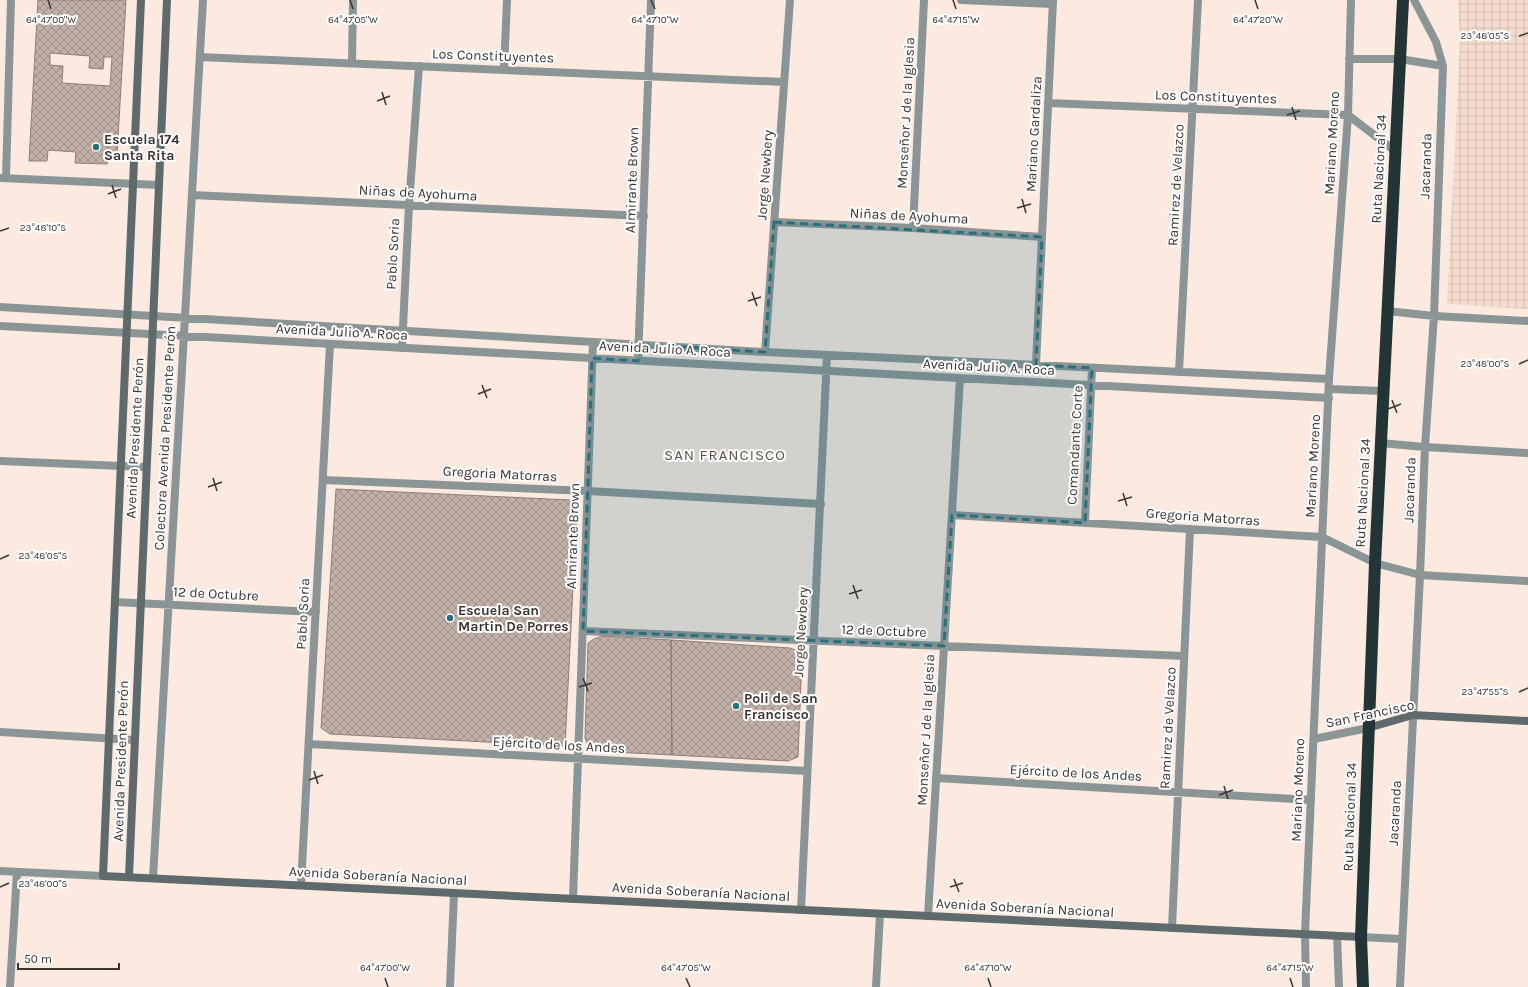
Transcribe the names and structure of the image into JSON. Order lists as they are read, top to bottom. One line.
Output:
{"streets":{"highway":["Ruta Nacional 34"],"street":["Los Constituyentes","Monseñor J de la Iglesia","Mariano Gardaliza","Mariano Moreno","Jacaranda","Jorge Newbery","Almirante Brown","Ramirez de Velazco","Niñas de Ayohuma","Pablo Soria","Avenida Julio A. Roca","Avenida Presidente Perón","Colectora Avenida Presidente Perón","Comandante Corte","Gregoria Matorras","12 de Octubre","San Francisco","Ejército de los Andes","Avenida Soberanía Nacional"]},"crossings":[["Los Constituyentes","Mariano Gardaliza"],["Los Constituyentes","Mariano Moreno"],["Los Constituyentes","Jorge Newbery"],["Los Constituyentes","Almirante Brown"],["Los Constituyentes","Ramirez de Velazco"],["Los Constituyentes","Pablo Soria"],["Los Constituyentes","Colectora Avenida Presidente Perón"],["Monseñor J de la Iglesia","Niñas de Ayohuma"],["Monseñor J de la Iglesia","Avenida Julio A. Roca"],["Monseñor J de la Iglesia","Gregoria Matorras"],["Monseñor J de la Iglesia","12 de Octubre"],["Monseñor J de la Iglesia","Ejército de los Andes"],["Monseñor J de la Iglesia","Avenida Soberanía Nacional"],["Mariano Gardaliza","Niñas de Ayohuma"],["Mariano Gardaliza","Avenida Julio A. Roca"],["Mariano Moreno","Avenida Julio A. Roca"],["Mariano Moreno","Gregoria Matorras"],["Mariano Moreno","San Francisco"],["Mariano Moreno","Ejército de los Andes"],["Mariano Moreno","Avenida Soberanía Nacional"],["Jacaranda","Gregoria Matorras"],["Jacaranda","San Francisco"],["Jacaranda","Avenida Soberanía Nacional"],["Ruta Nacional 34","Gregoria Matorras"],["Ruta Nacional 34","San Francisco"],["Ruta Nacional 34","Avenida Soberanía Nacional"],["Jorge Newbery","Niñas de Ayohuma"],["Jorge Newbery","Avenida Julio A. Roca"],["Jorge Newbery","Gregoria Matorras"],["Jorge Newbery","12 de Octubre"],["Jorge Newbery","Ejército de los Andes"],["Jorge Newbery","Avenida Soberanía Nacional"],["Almirante Brown","Niñas de Ayohuma"],["Almirante Brown","Avenida Julio A. Roca"],["Almirante Brown","Gregoria Matorras"],["Almirante Brown","12 de Octubre"],["Almirante Brown","Ejército de los Andes"],["Almirante Brown","Avenida Soberanía Nacional"],["Ramirez de Velazco","Avenida Julio A. Roca"],["Ramirez de Velazco","Gregoria Matorras"],["Ramirez de Velazco","12 de Octubre"],["Ramirez de Velazco","Ejército de los Andes"],["Ramirez de Velazco","Avenida Soberanía Nacional"],["Niñas de Ayohuma","Pablo Soria"],["Niñas de Ayohuma","Colectora Avenida Presidente Perón"],["Pablo Soria","Avenida Julio A. Roca"],["Pablo Soria","Gregoria Matorras"],["Pablo Soria","12 de Octubre"],["Pablo Soria","Ejército de los Andes"],["Pablo Soria","Avenida Soberanía Nacional"],["Avenida Julio A. Roca","Avenida Presidente Perón"],["Avenida Julio A. Roca","Colectora Avenida Presidente Perón"],["Avenida Julio A. Roca","Comandante Corte"],["Avenida Presidente Perón","12 de Octubre"],["Avenida Presidente Perón","Avenida Soberanía Nacional"],["Colectora Avenida Presidente Perón","12 de Octubre"],["Colectora Avenida Presidente Perón","Avenida Soberanía Nacional"],["Comandante Corte","Gregoria Matorras"]],"districts":["SAN FRANCISCO"],"places":["Escuela 174 Santa Rita","Escuela San Martin De Porres","Poli de San Francisco"],"scale_bar":"50 m","coordinates":["64°47'15\"W","64°47'00\"W","64°47'05\"W","64°47'10\"W","64°47'20\"W","23°48'05\"S","23°48'10\"S","23°48'00\"S","23°47'55\"S"]}
